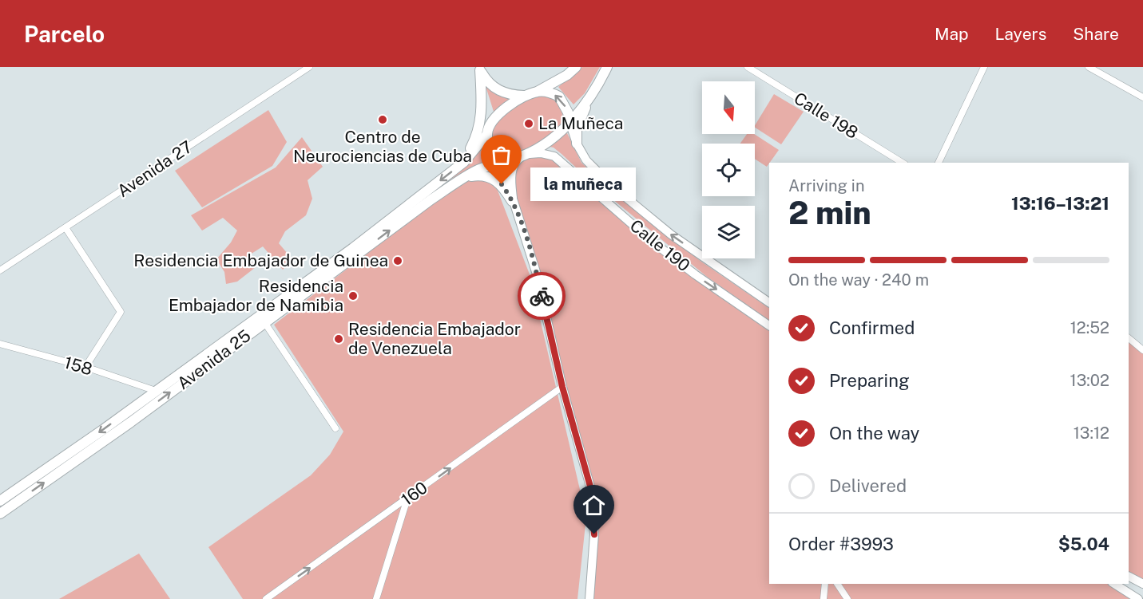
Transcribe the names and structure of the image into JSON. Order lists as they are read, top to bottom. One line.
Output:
{"streets":{"main road":["Calle 190","Avenida 25"],"street":["Calle 198","Avenida 27","158","160"]},"crossings":[["Calle 190","Avenida 25"],["Avenida 25","158"]],"one_way":["160"],"places":["Centro de Neurociencias de Cuba","La Muñeca","la muñeca","Residencia Embajador de Guinea","Residencia Embajador de Namibia","Residencia Embajador de Venezuela"],"north":"bottom","page":{"header":"Parcelo","nav":["Map","Layers","Share"],"heading":["2 min","Arriving in","13:16–13:21"],"panel":["Order #3993","$5.04"],"bubble":"la muñeca","bar":"On the way · 240 m","list":[["Confirmed","12:52"],["Preparing","13:02"],["On the way","13:12"],"Delivered"]}}
